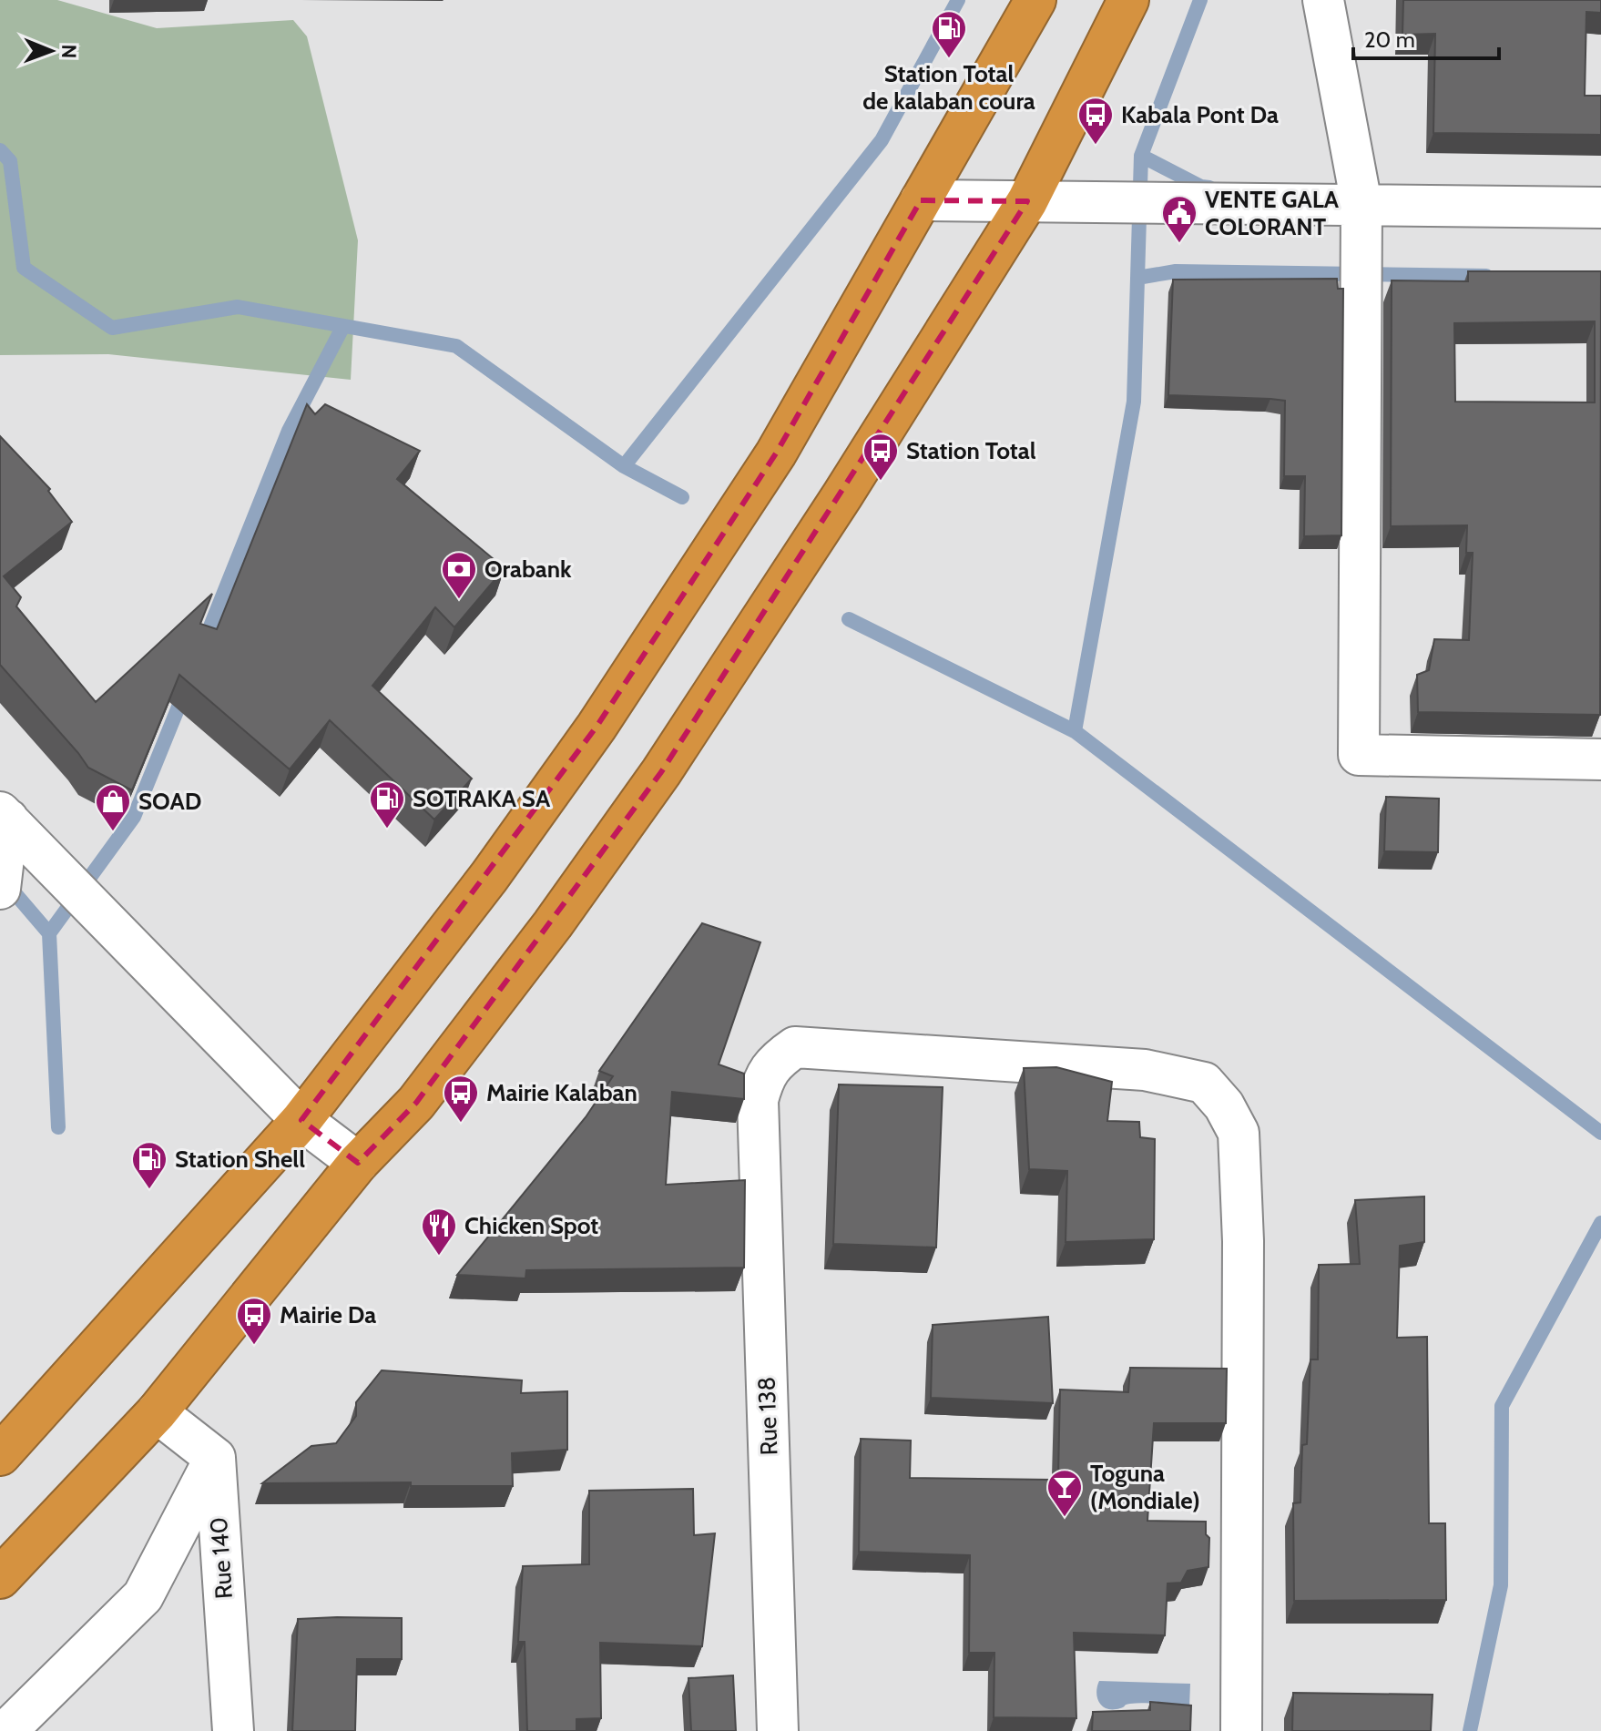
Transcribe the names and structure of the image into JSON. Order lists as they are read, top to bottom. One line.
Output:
{"streets":{"street":["Rue 138","Rue 140"]},"places":{"fuel station":["Station Total de kalaban coura","SOTRAKA SA","Station Shell"],"bus stop":["Kabala Pont Da","Station Total","Mairie Kalaban","Mairie Da"],"public building":["VENTE GALA COLORANT"],"bank":["Orabank"],"shop":["SOAD"],"restaurant":["Chicken Spot"],"bar":["Toguna (Mondiale)"]},"scale_bar":"20 m","north":"right"}
